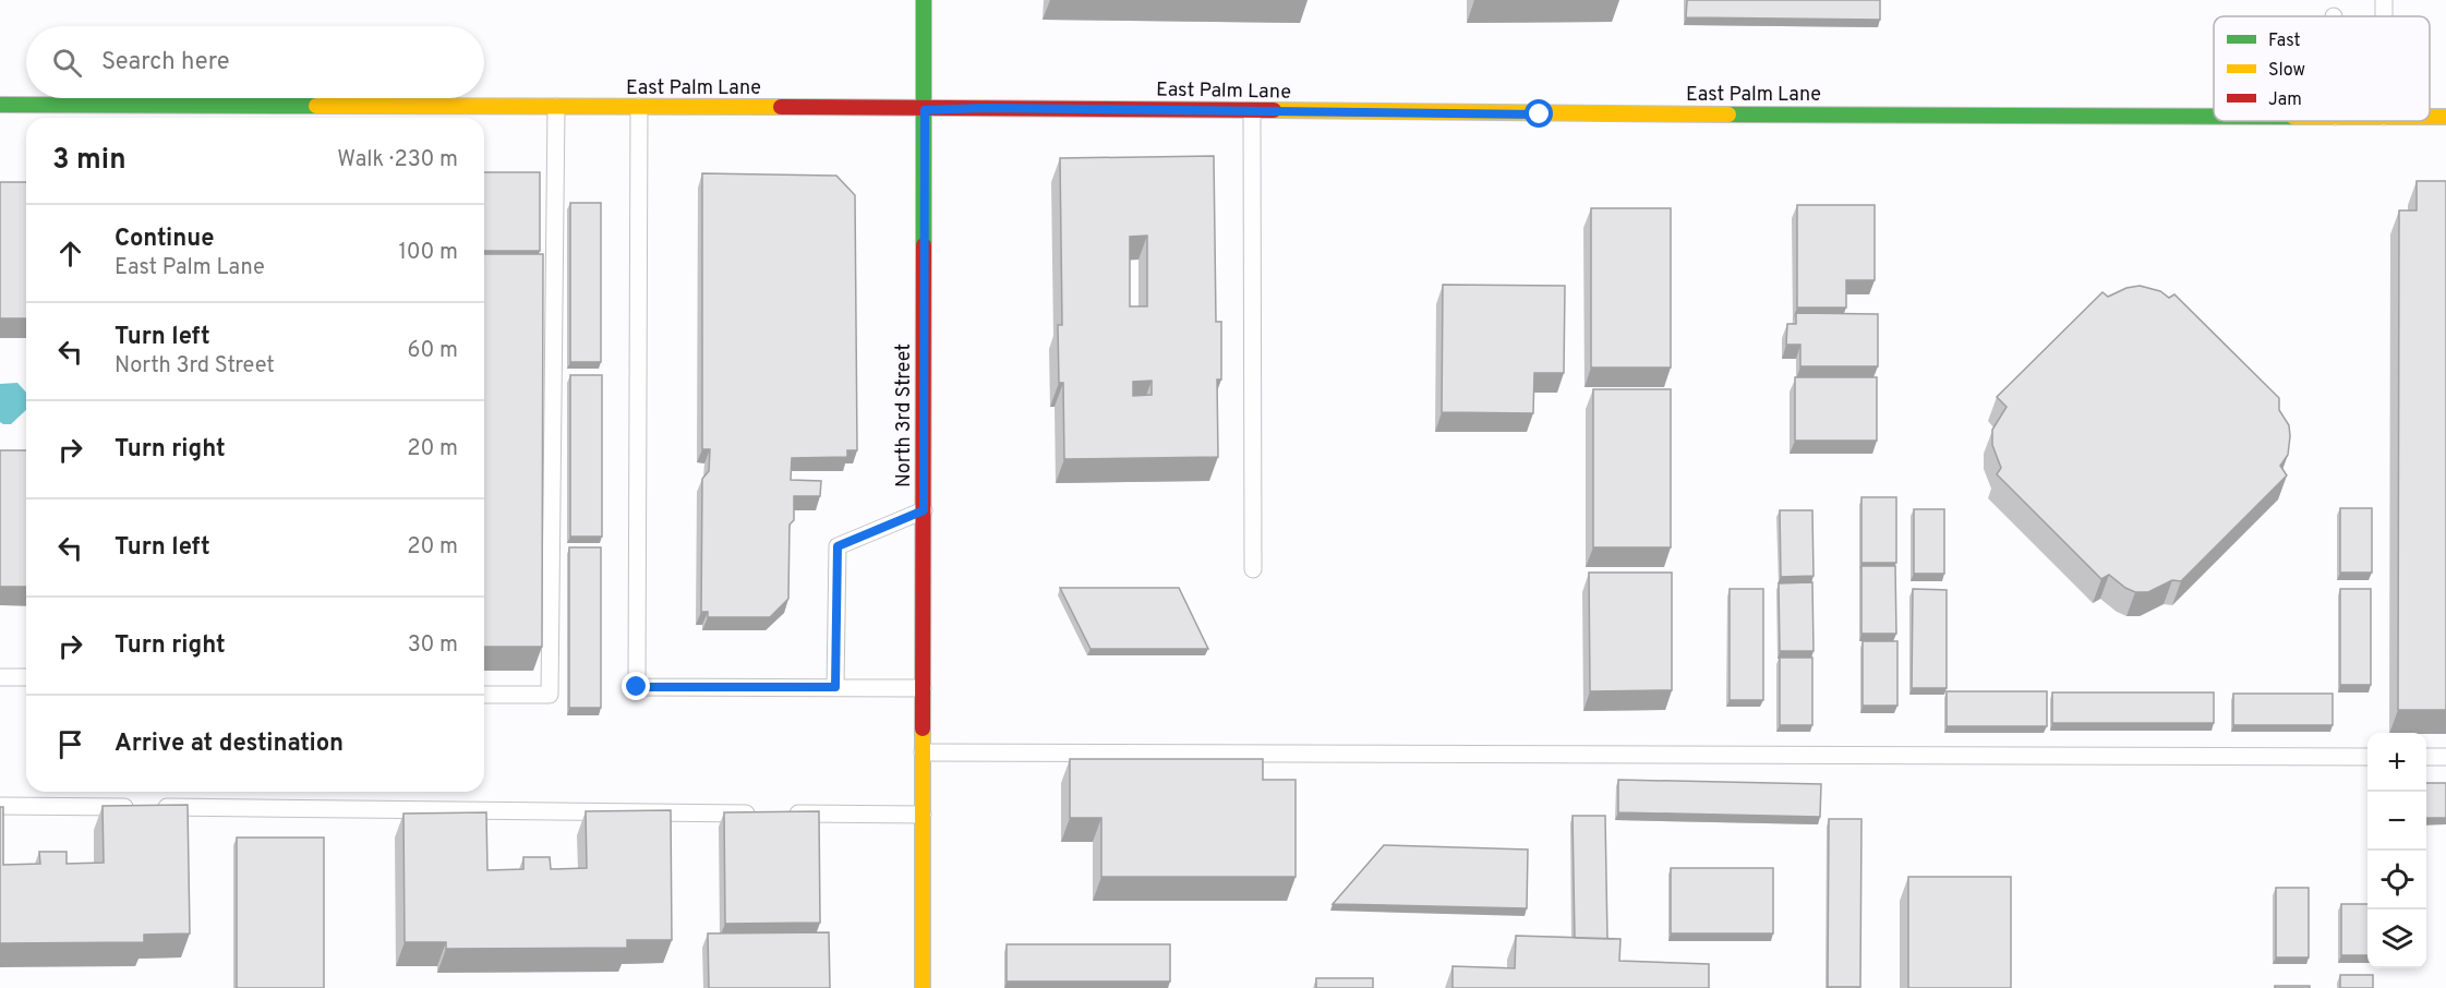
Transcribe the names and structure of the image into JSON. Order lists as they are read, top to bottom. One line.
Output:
{"streets":{"street":["East Palm Lane","North 3rd Street"]},"crossings":[["East Palm Lane","North 3rd Street"]],"legend":["Fast","Slow","Jam"],"page":{"search":"Search here","heading":["3 min","Walk · 230 m"],"list":[["Continue","East Palm Lane","100 m"],["Turn left","North 3rd Street","60 m"],["Turn right","20 m"],["Turn left","20 m"],["Turn right","30 m"],"Arrive at destination"],"map_buttons":["+","−"]}}
